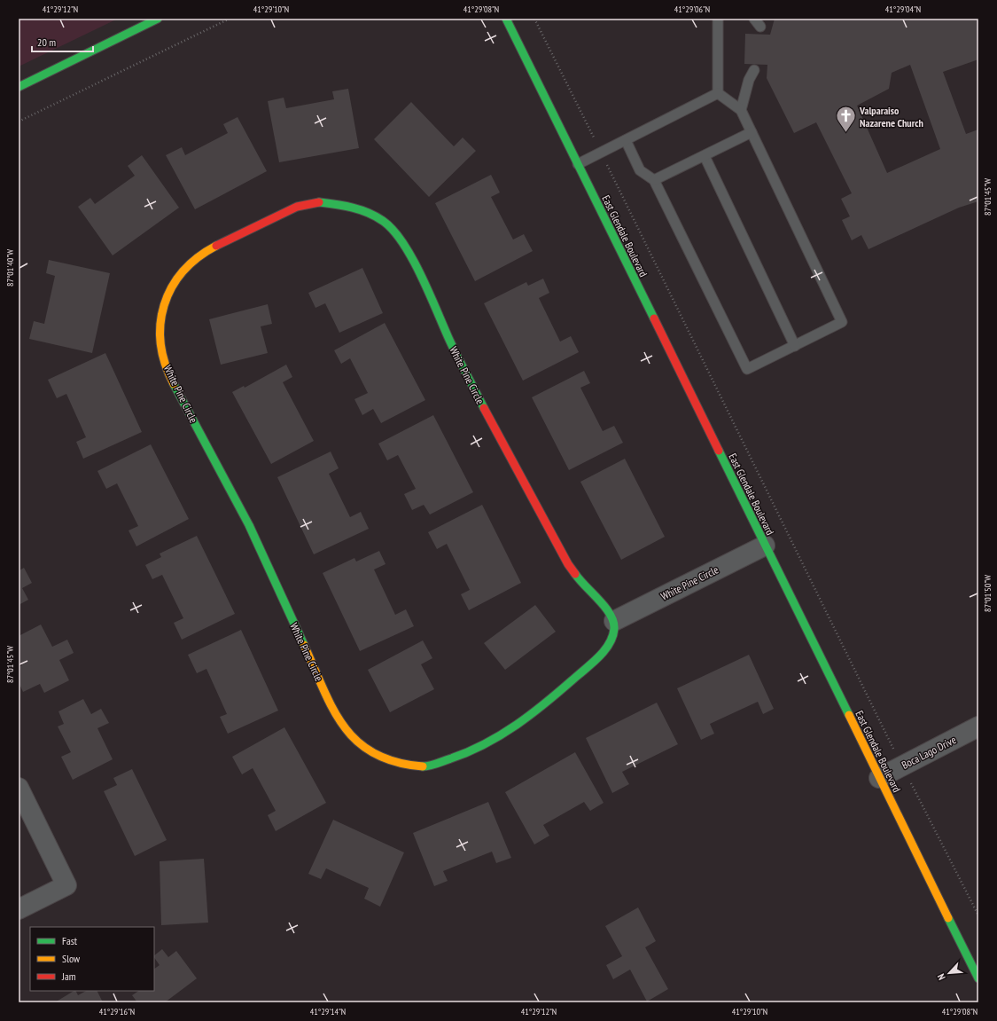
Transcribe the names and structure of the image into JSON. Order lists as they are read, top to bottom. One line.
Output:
{"streets":{"street":["East Glendale Boulevard","White Pine Circle","Boca Lago Drive"]},"crossings":[["East Glendale Boulevard","White Pine Circle"],["East Glendale Boulevard","Boca Lago Drive"]],"places":{"church":["Valparaiso Nazarene Church"]},"legend":["Fast","Slow","Jam"],"scale_bar":"20 m","north":"bottom left","coordinates":["41°29'12\"N","41°29'10\"N","41°29'08\"N","41°29'06\"N","41°29'04\"N","87°01'45\"W","87°01'40\"W","87°01'50\"W","41°29'16\"N","41°29'14\"N"]}
